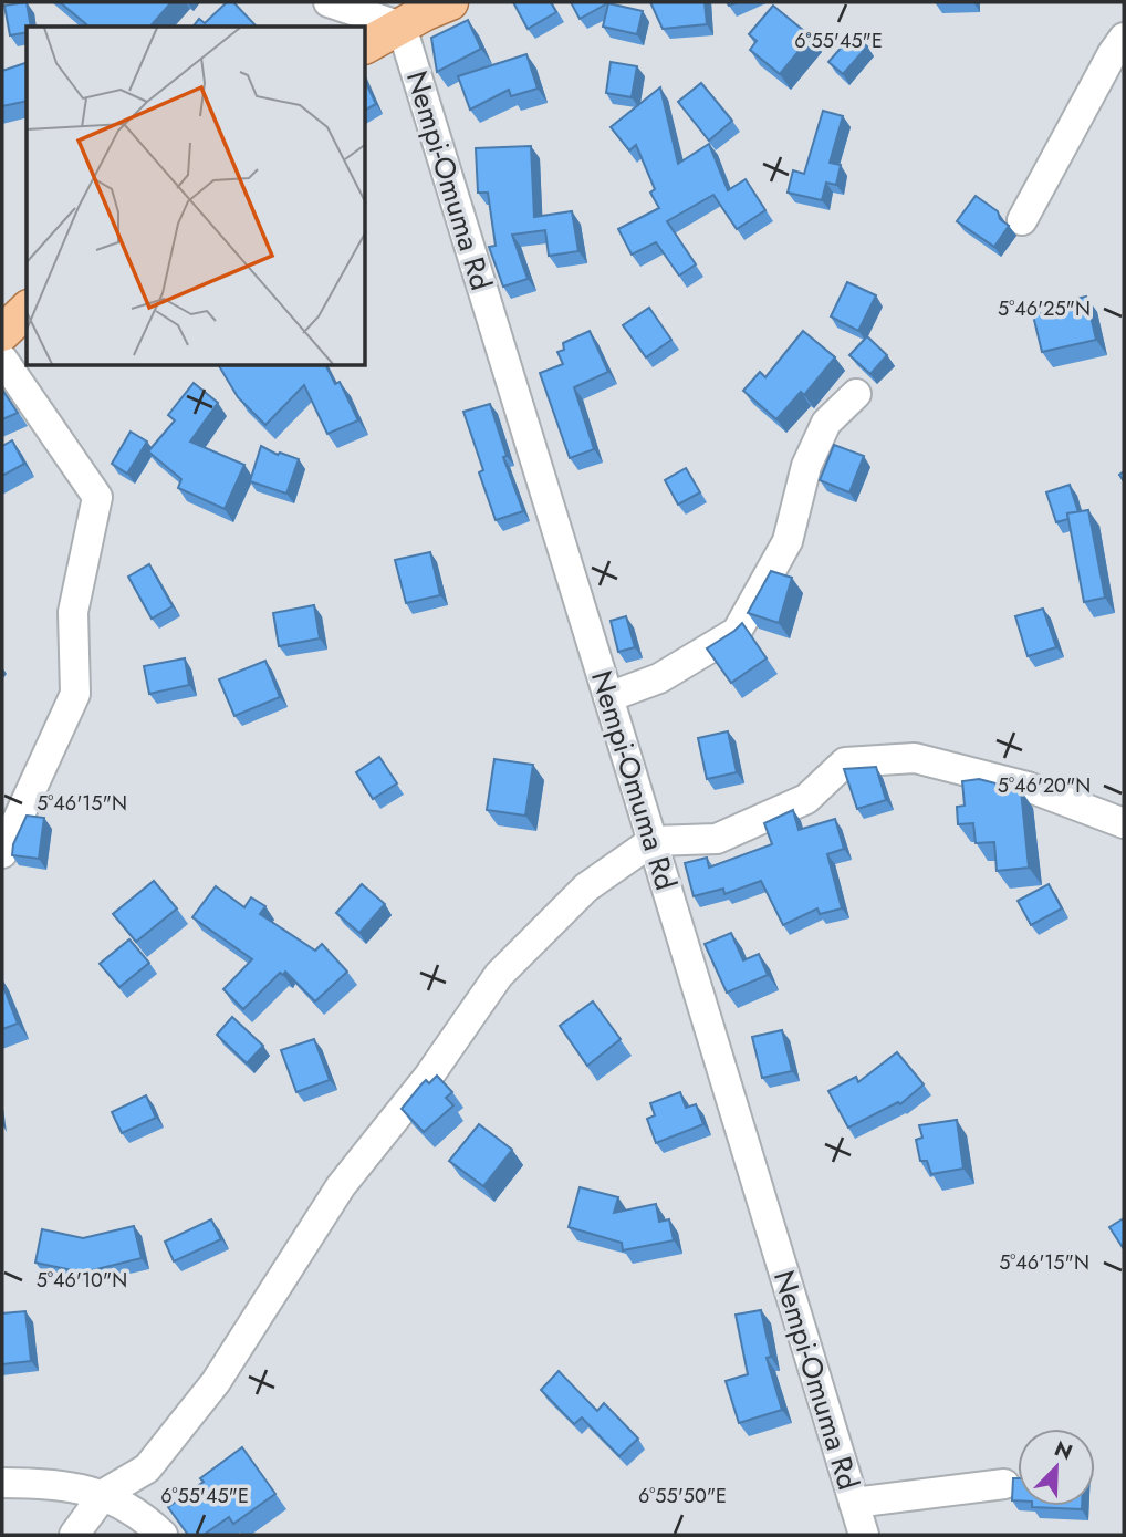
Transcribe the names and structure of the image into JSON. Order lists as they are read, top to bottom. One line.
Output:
{"streets":{"street":["Nempi-Omuma Rd"]},"north":"top right","coordinates":["6°55'45\"E","5°46'25\"N","5°46'20\"N","5°46'15\"N","5°46'10\"N","6°55'50\"E"]}
